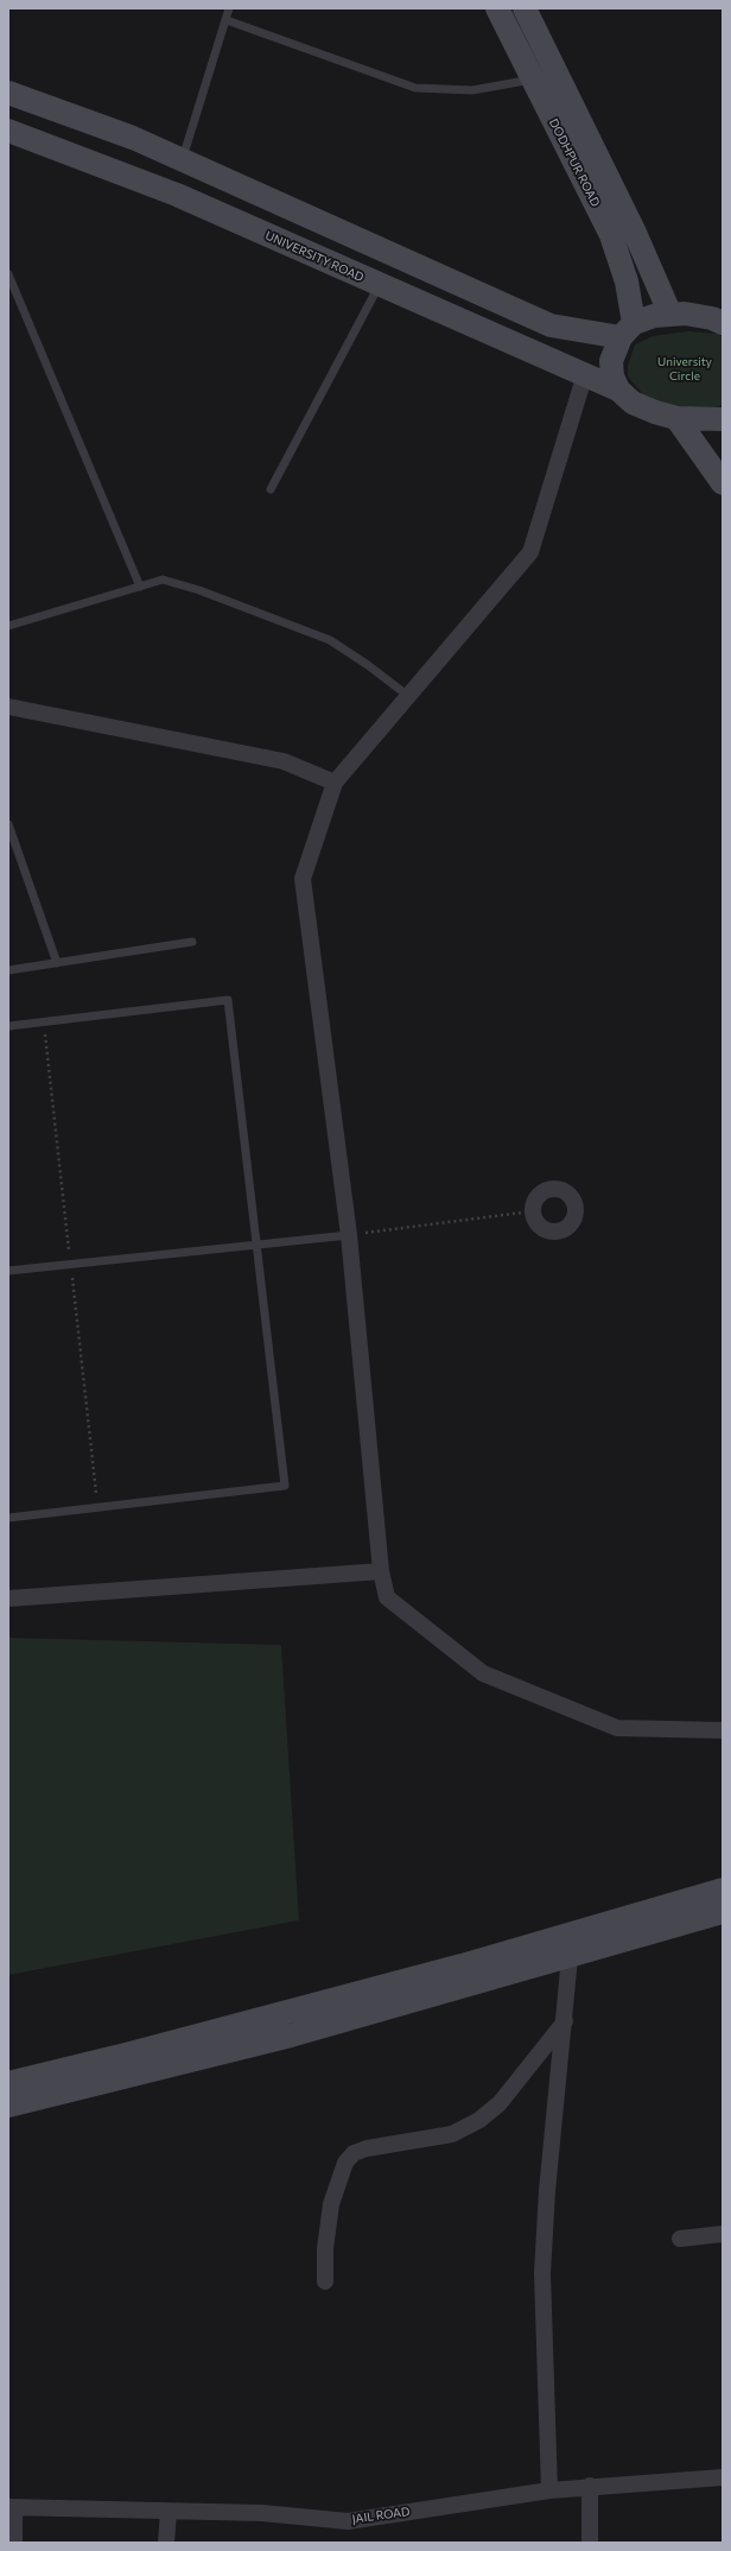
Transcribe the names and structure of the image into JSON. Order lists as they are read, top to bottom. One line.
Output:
{"streets":{"main road":["DODHPUR ROAD","UNIVERSITY ROAD"],"street":["JAIL ROAD"]},"parks":["University Circle"]}
